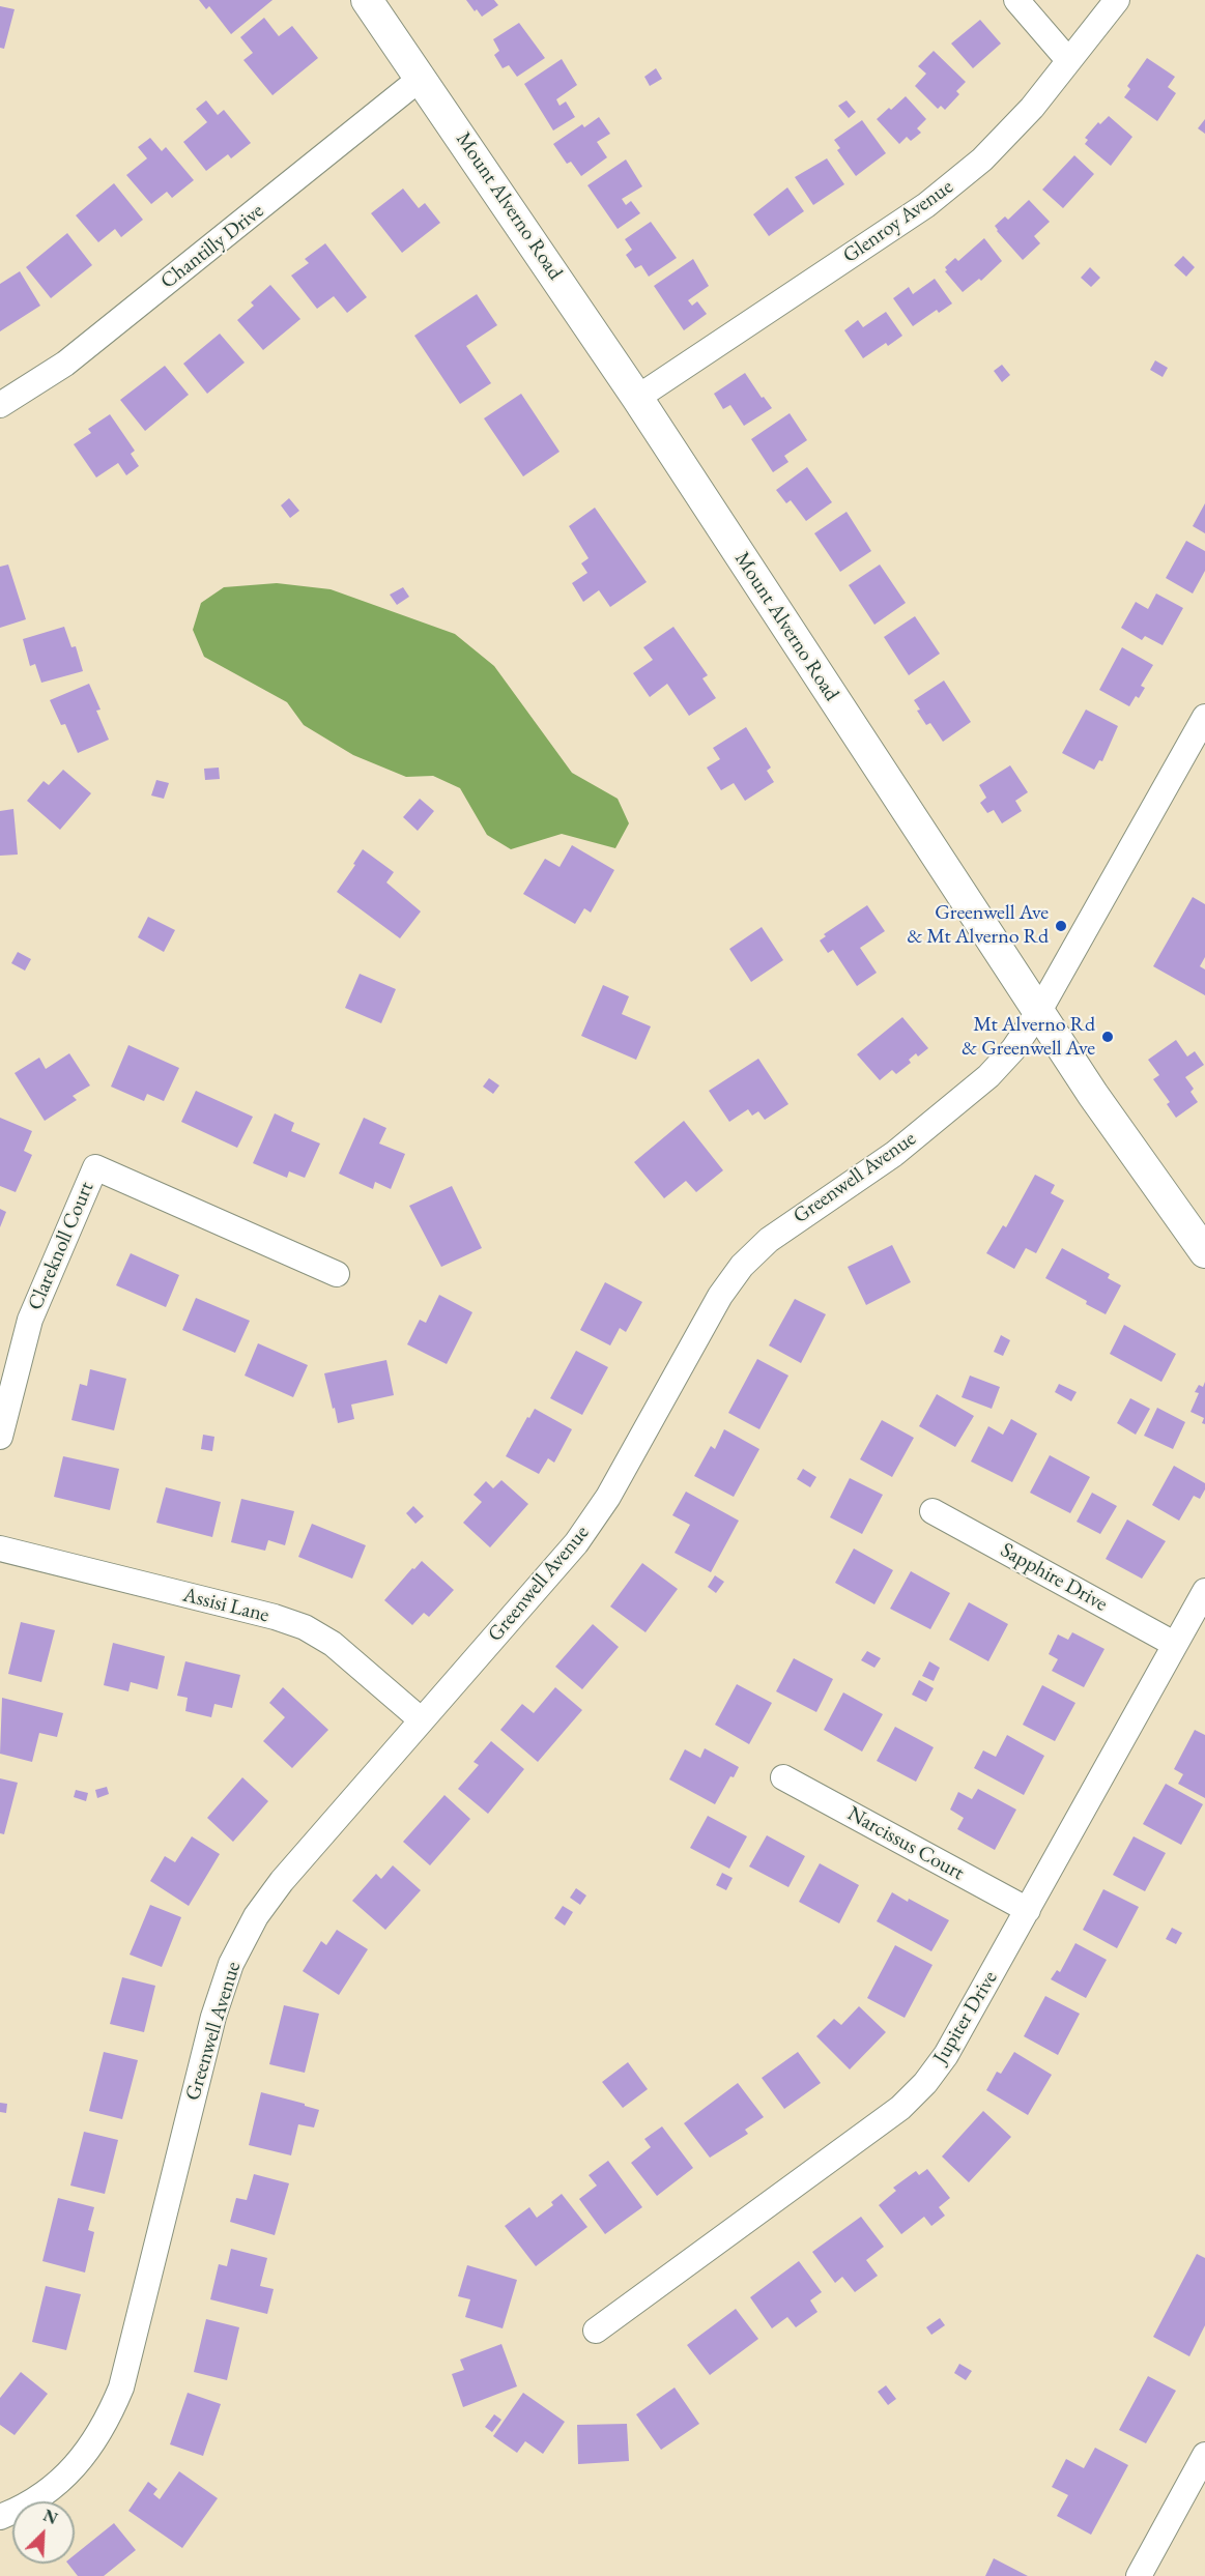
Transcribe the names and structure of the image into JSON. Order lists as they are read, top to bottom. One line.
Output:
{"streets":{"street":["Mount Alverno Road","Glenroy Avenue","Chantilly Drive","Greenwell Avenue","Clareknoll Court","Sapphire Drive","Assisi Lane","Narcissus Court","Jupiter Drive"]},"crossings":[["Mount Alverno Road","Glenroy Avenue"],["Mount Alverno Road","Chantilly Drive"],["Mount Alverno Road","Greenwell Avenue"],["Greenwell Avenue","Assisi Lane"],["Sapphire Drive","Jupiter Drive"],["Narcissus Court","Jupiter Drive"]],"places":["Greenwell Ave & Mt Alverno Rd","Mt Alverno Rd & Greenwell Ave"],"north":"top right"}
